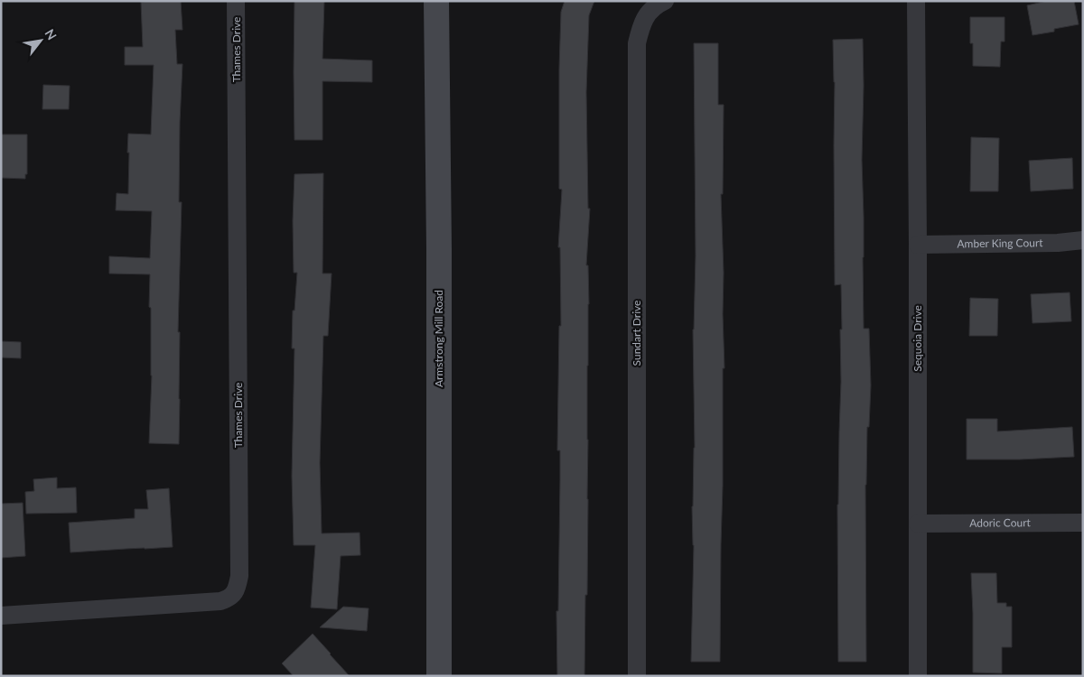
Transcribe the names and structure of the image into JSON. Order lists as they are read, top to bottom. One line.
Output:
{"streets":{"main road":["Armstrong Mill Road"],"street":["Thames Drive","Amber King Court","Sundart Drive","Sequoia Drive","Adoric Court"]},"crossings":[["Amber King Court","Sequoia Drive"],["Sequoia Drive","Adoric Court"]],"north":"top right"}
